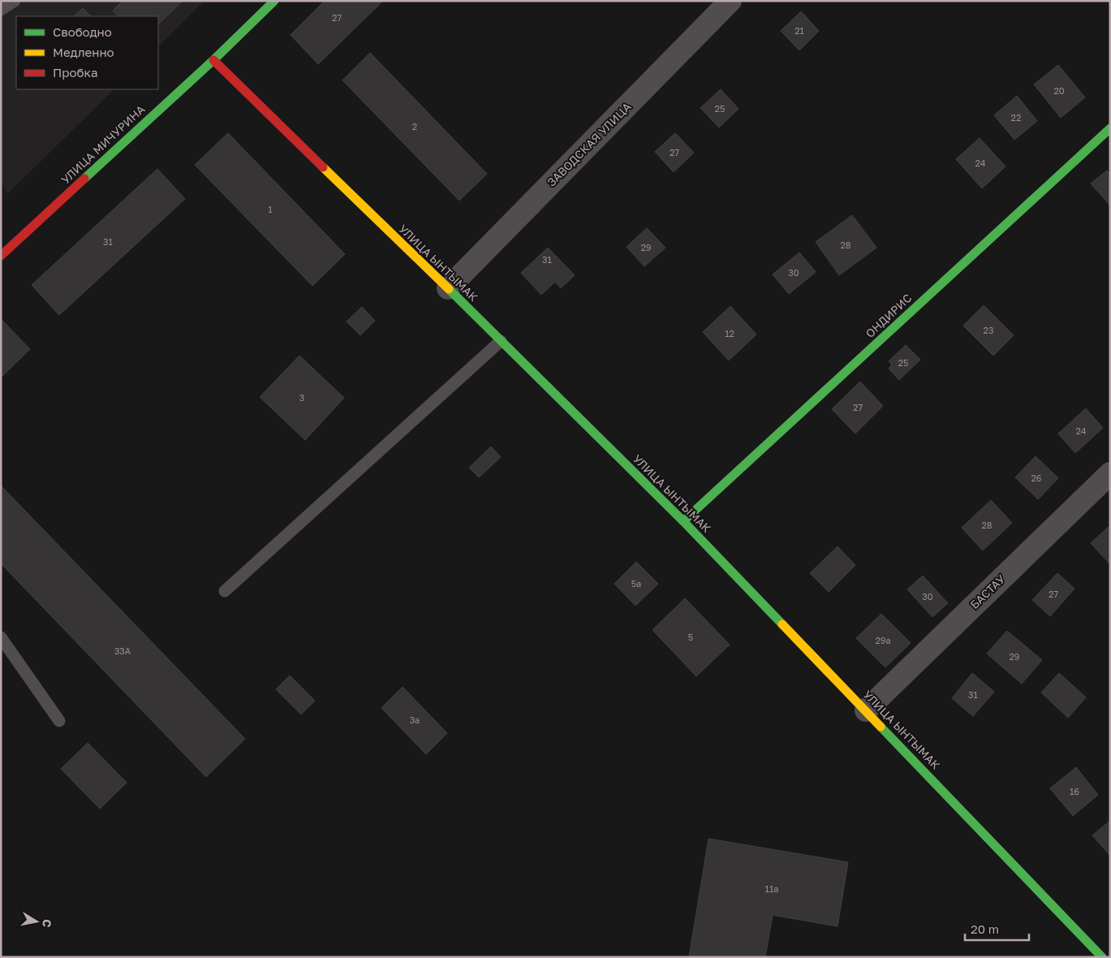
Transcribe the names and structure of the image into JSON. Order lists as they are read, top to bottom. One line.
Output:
{"streets":{"street":["УЛИЦА МИЧУРИНА","ЗАВОДСКАЯ УЛИЦА","УЛИЦА ЫНТЫМАК","ОНДИРИС","БАСТАУ"]},"crossings":[["УЛИЦА МИЧУРИНА","УЛИЦА ЫНТЫМАК"],["ЗАВОДСКАЯ УЛИЦА","УЛИЦА ЫНТЫМАК"],["УЛИЦА ЫНТЫМАК","ОНДИРИС"],["УЛИЦА ЫНТЫМАК","БАСТАУ"]],"house_numbers":["27","21","20","25","22","2","27","24","1","31","28","29","31","30","23","12","25","3","27","24","26","28","5а","27","30","5","29а","33А","29","31","3а","16","11а"],"legend":["Свободно","Медленно","Пробка"],"scale_bar":"20 m","north":"right"}
